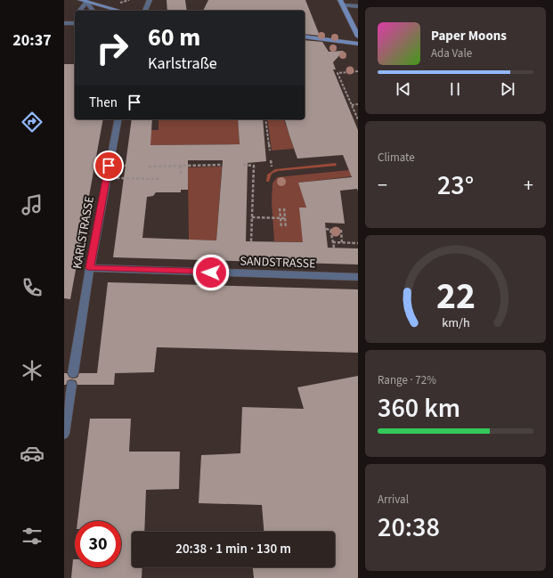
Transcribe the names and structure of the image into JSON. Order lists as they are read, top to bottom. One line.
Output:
{"streets":{"street":["KARLSTRASSE","SANDSTRASSE"]},"crossings":[["KARLSTRASSE","SANDSTRASSE"]],"page":{"tabs":"20:37","turn":["60 m","Karlstraße"],"song":["Paper Moons","Ada Vale"],"then":"Then","tile":["Climate",["Range · 72%","360 km"],["Arrival","20:38"]],"heat":["−","23°","+"],"limit":"30","trip":"20:38 · 1 min · 130 m","gauge":["22","km/h"]}}
